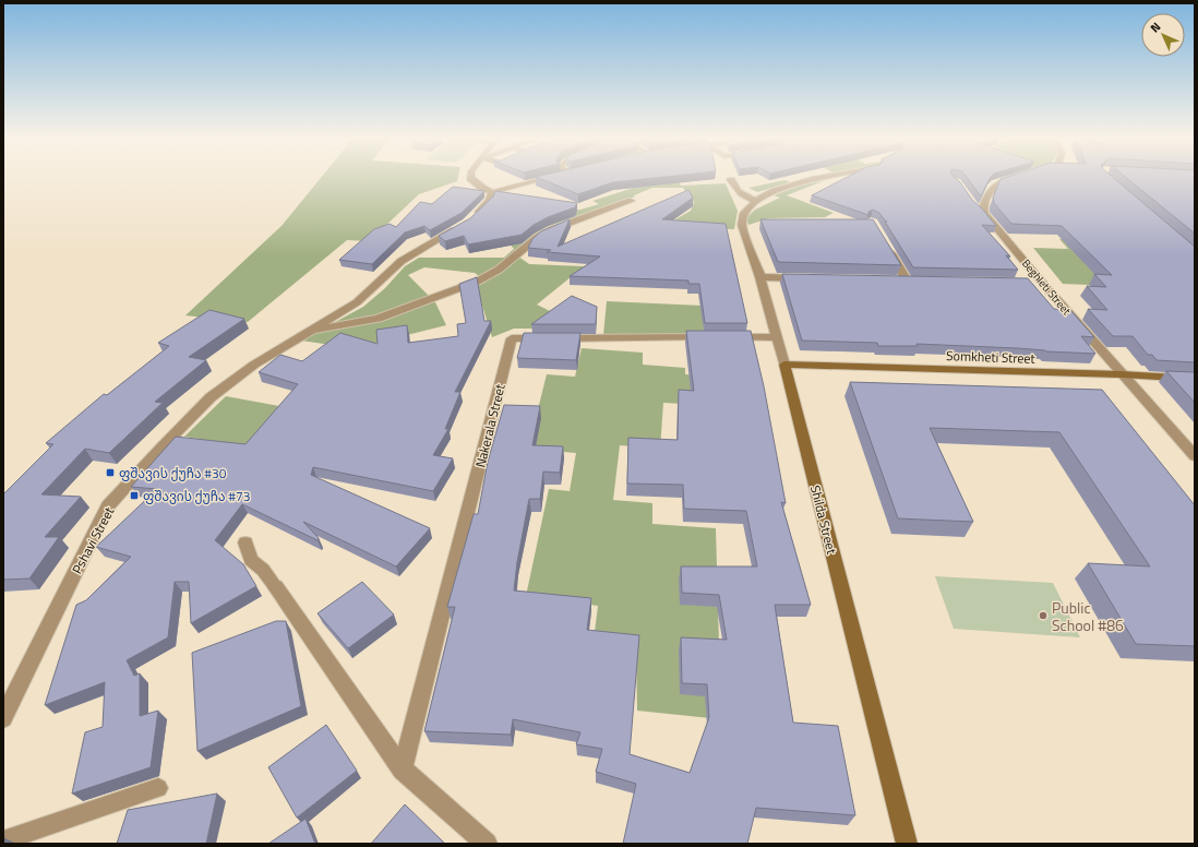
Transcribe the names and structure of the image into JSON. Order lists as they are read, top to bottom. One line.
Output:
{"streets":{"street":["Beghleti Street","Somkheti Street","Nakerala Street","Shilda Street","Pshavi Street"]},"crossings":[["Beghleti Street","Somkheti Street"],["Somkheti Street","Shilda Street"],["Nakerala Street","Shilda Street"]],"places":{"transit":["ფშავის ქუჩა #30","ფშავის ქუჩა #73"],"other":["Public School #86"]},"north":"top left"}
